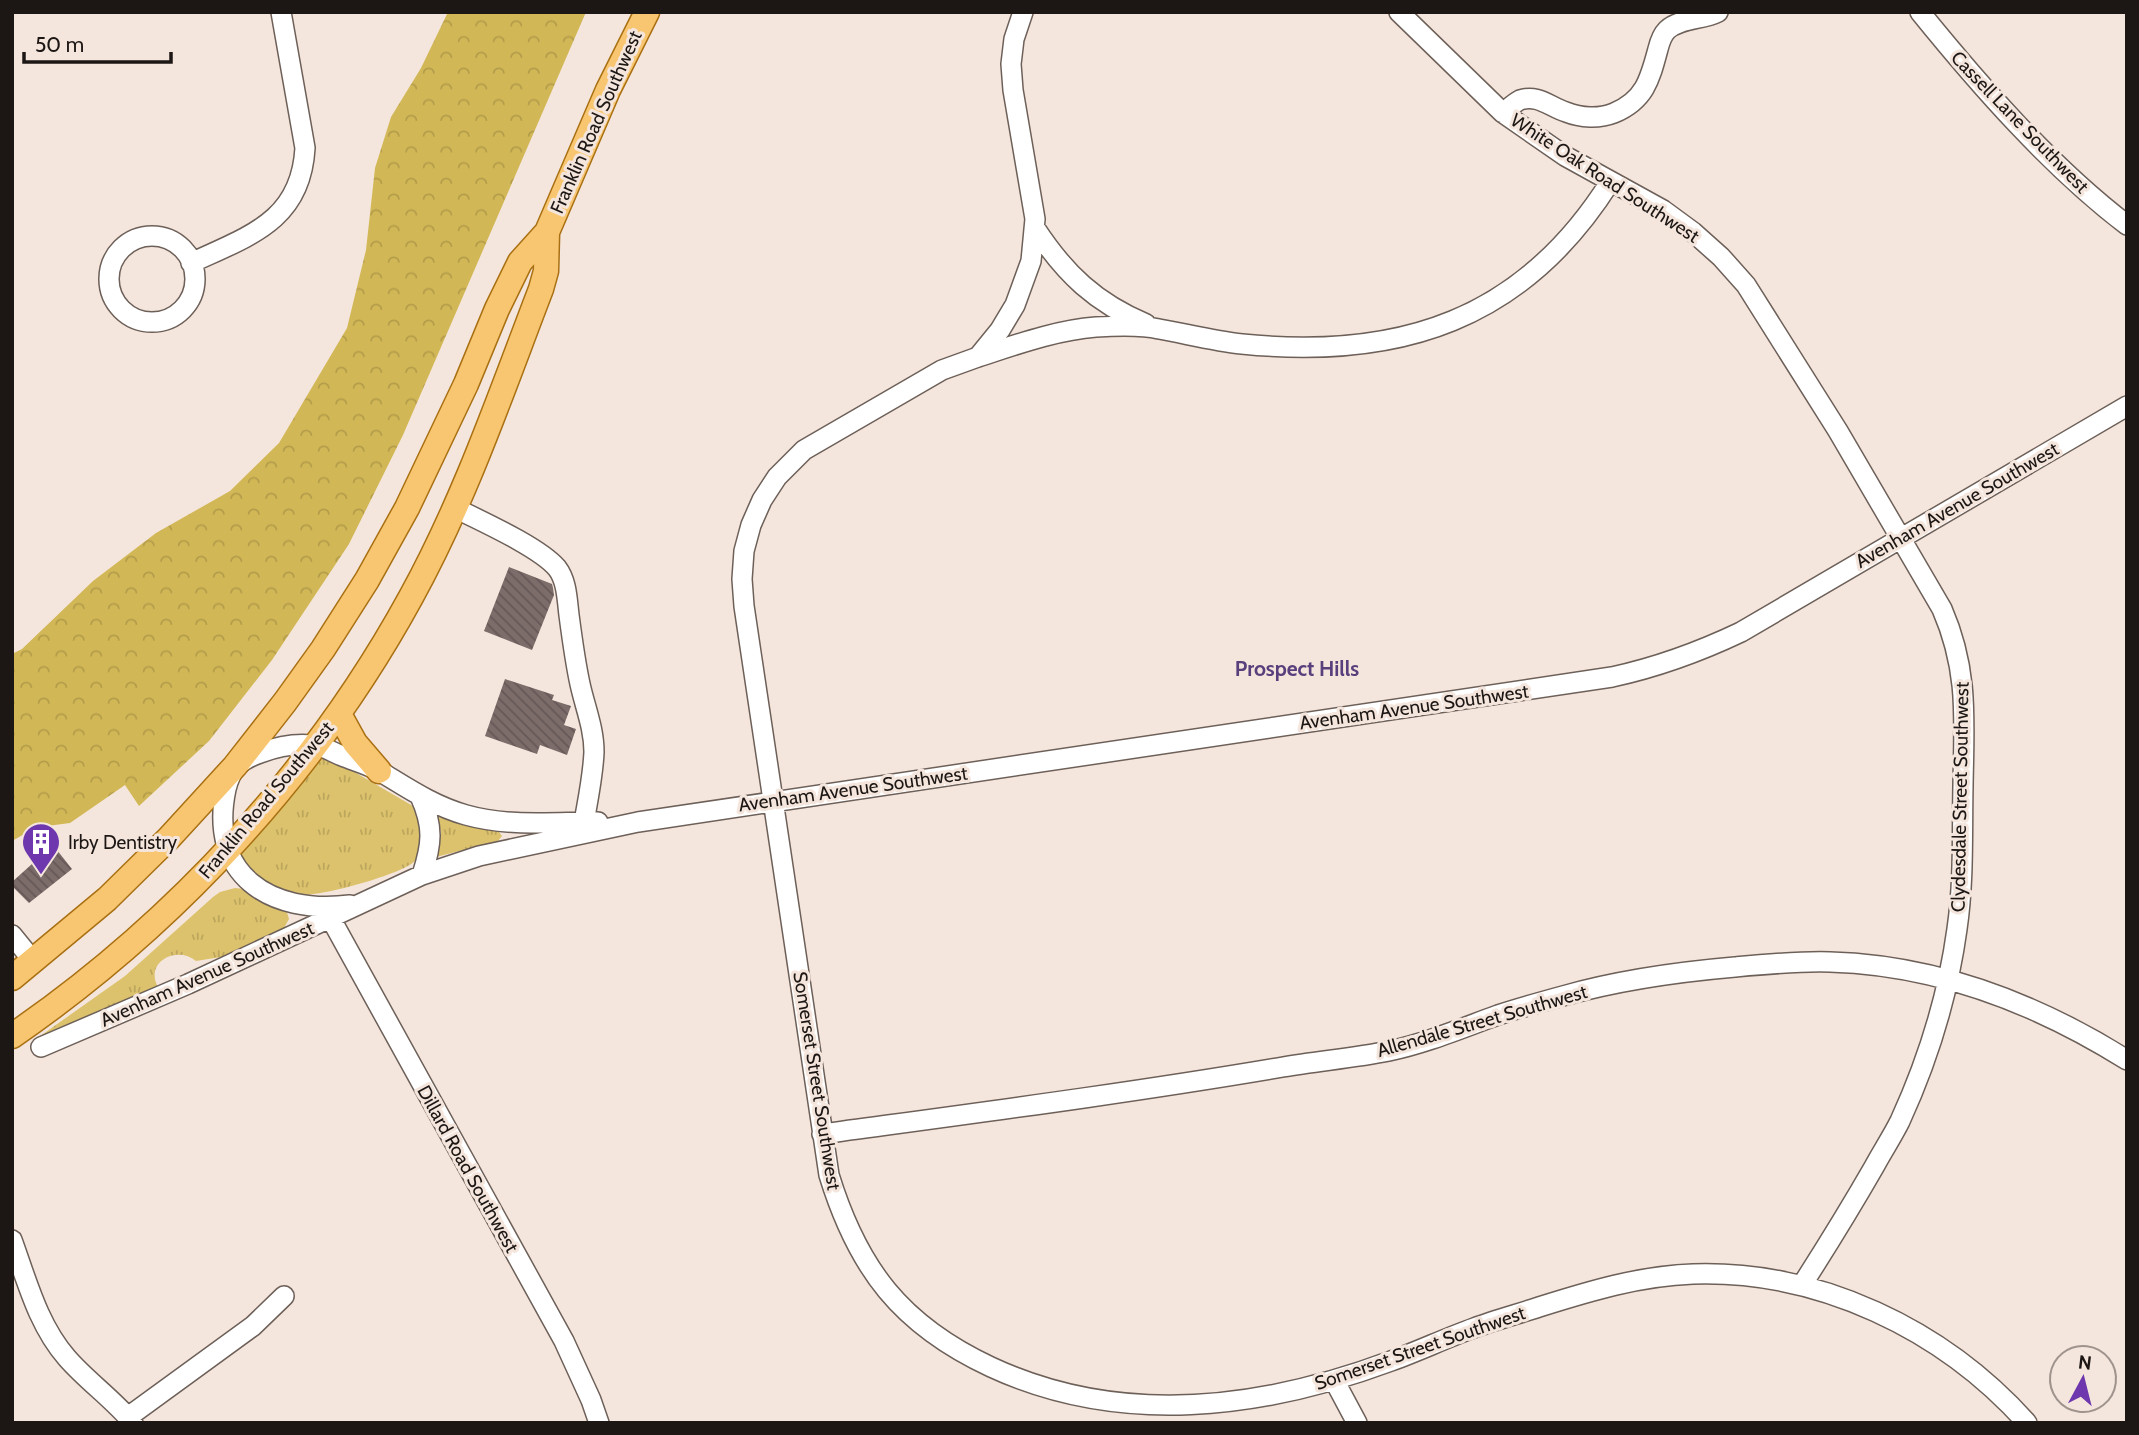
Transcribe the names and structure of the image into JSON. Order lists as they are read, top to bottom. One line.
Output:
{"streets":{"main road":["Franklin Road Southwest"],"street":["Cassell Lane Southwest","White Oak Road Southwest","Avenham Avenue Southwest","Clydesdale Street Southwest","Allendale Street Southwest","Somerset Street Southwest","Dillard Road Southwest"]},"crossings":[["Franklin Road Southwest","Avenham Avenue Southwest"],["White Oak Road Southwest","Avenham Avenue Southwest"],["White Oak Road Southwest","Clydesdale Street Southwest"],["Avenham Avenue Southwest","Clydesdale Street Southwest"],["Avenham Avenue Southwest","Somerset Street Southwest"],["Avenham Avenue Southwest","Dillard Road Southwest"],["Clydesdale Street Southwest","Allendale Street Southwest"],["Clydesdale Street Southwest","Somerset Street Southwest"],["Allendale Street Southwest","Somerset Street Southwest"]],"districts":["Prospect Hills"],"places":{"building":["Irby Dentistry"]},"scale_bar":"50 m","north":"top"}
